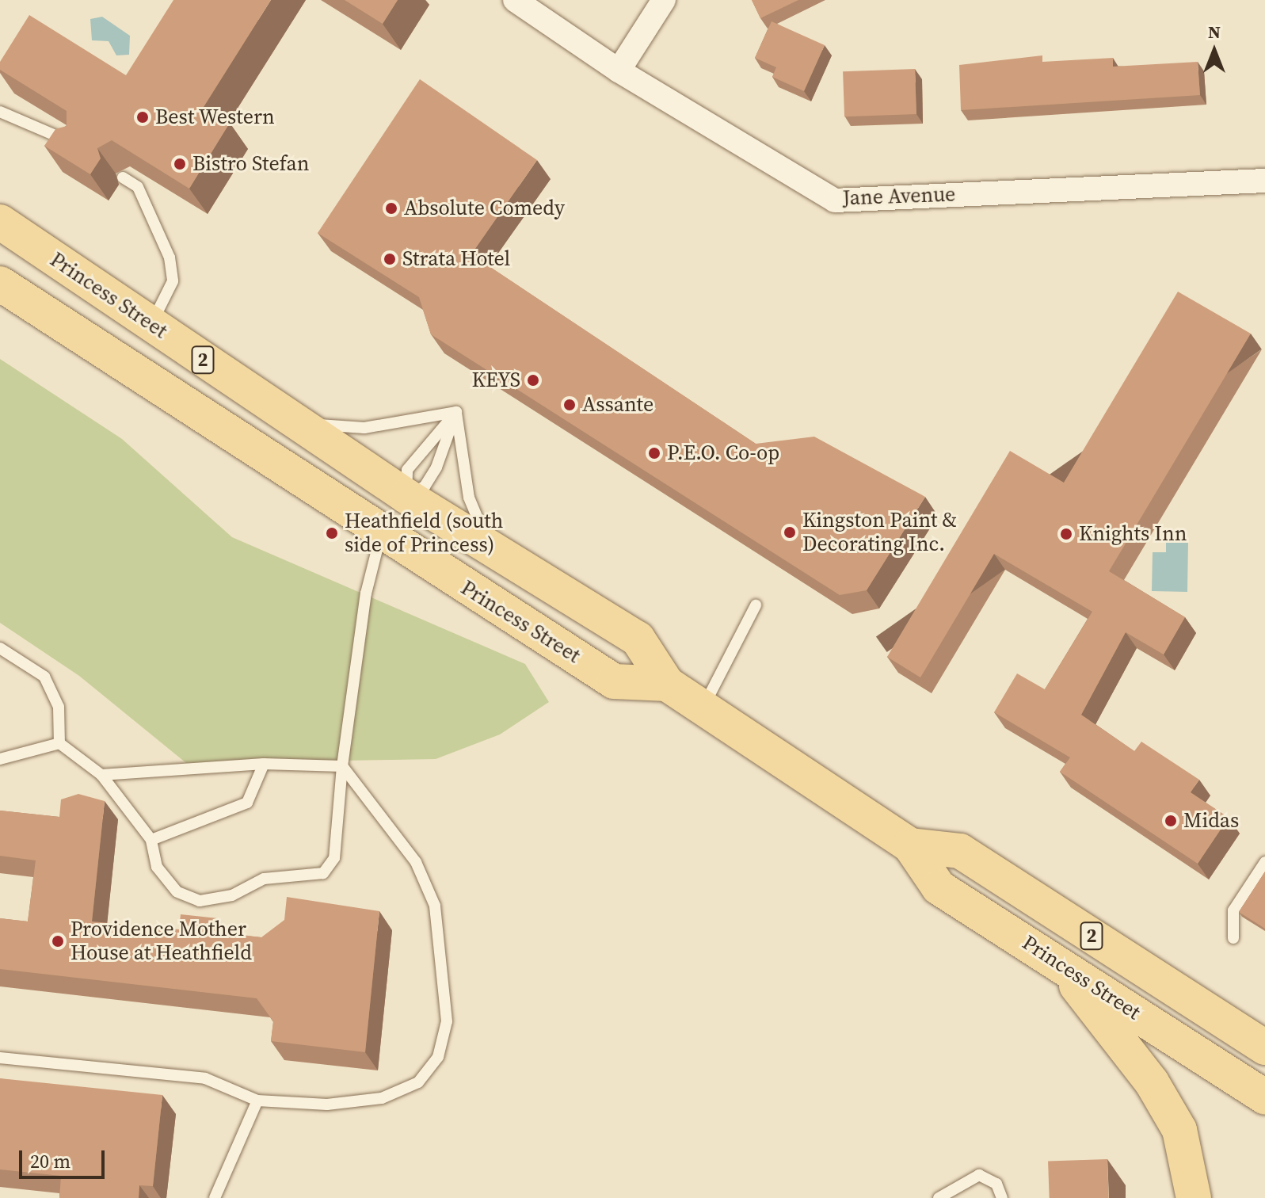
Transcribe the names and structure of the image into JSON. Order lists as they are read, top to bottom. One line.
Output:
{"streets":{"main road":["Princess Street","2"],"street":["Jane Avenue"]},"places":["Best Western","Bistro Stefan","Absolute Comedy","Strata Hotel","KEYS","Assante","P.E.O. Co-op","Kingston Paint & Decorating Inc.","Heathfield (south side of Princess)","Knights Inn","Midas","Providence Mother House at Heathfield"],"scale_bar":"20 m","north":"top"}
